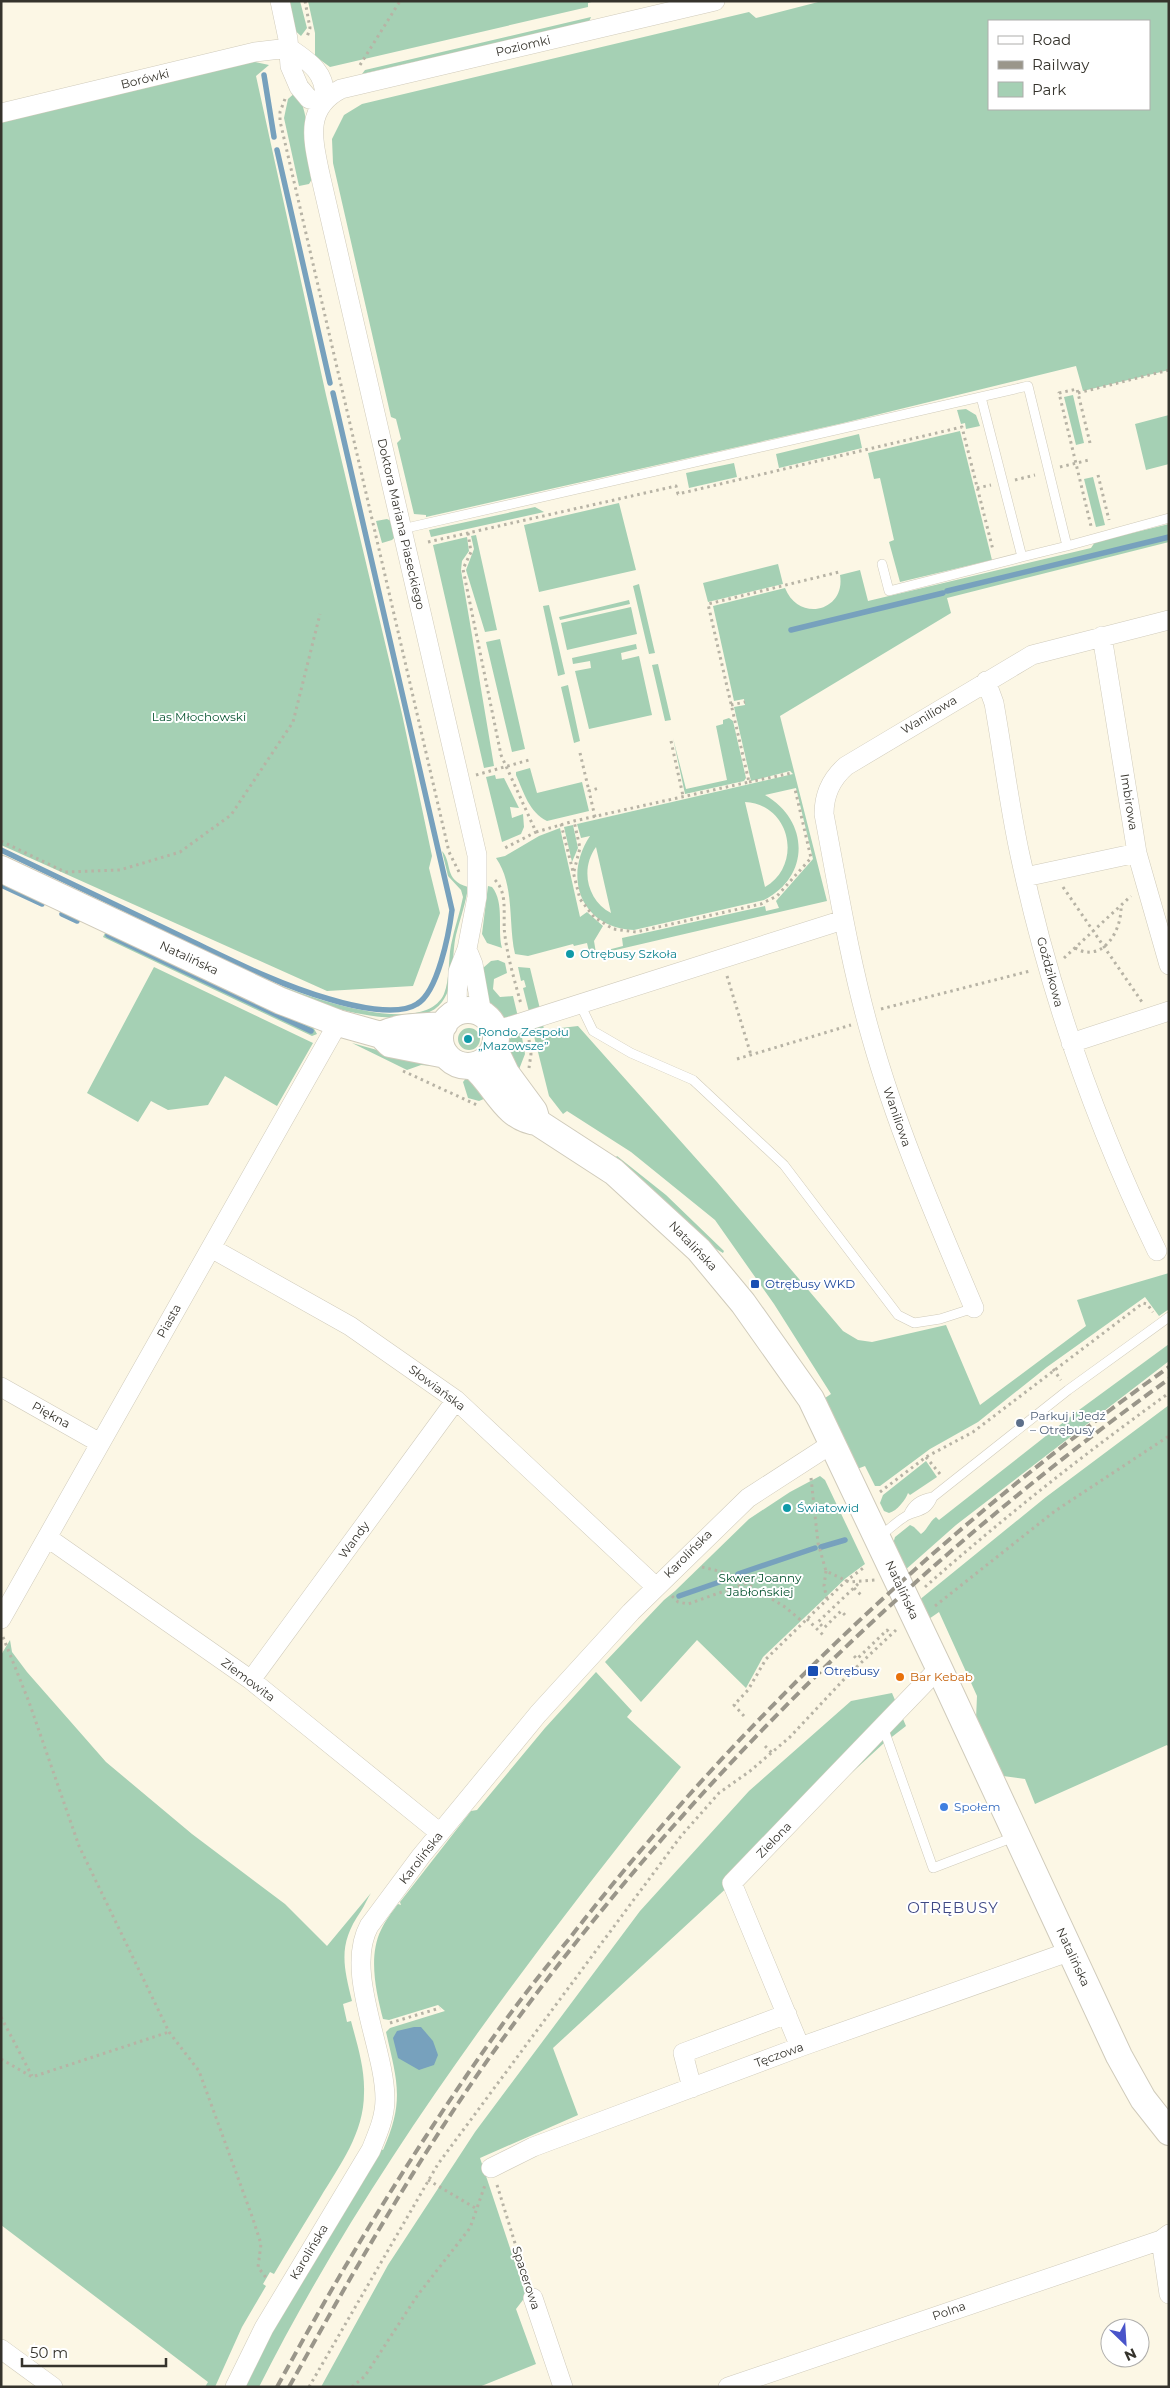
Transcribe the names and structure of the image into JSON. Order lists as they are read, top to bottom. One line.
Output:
{"streets":{"main road":["Natalińska"],"street":["Poziomki","Borówki","Doktora Mariana Piaseckiego","Waniliowa","Imbirowa","Goździkowa","Piasta","Słowiańska","Piękna","Wandy","Karolińska","Ziemowita","Zielona","Tęczowa","Spacerowa","Polna"]},"crossings":[["Poziomki","Doktora Mariana Piaseckiego"],["Doktora Mariana Piaseckiego","Natalińska"],["Waniliowa","Imbirowa"],["Waniliowa","Goździkowa"],["Natalińska","Piasta"],["Natalińska","Karolińska"],["Natalińska","Zielona"],["Natalińska","Tęczowa"],["Piasta","Słowiańska"],["Piasta","Piękna"],["Piasta","Ziemowita"],["Słowiańska","Wandy"],["Słowiańska","Karolińska"],["Wandy","Ziemowita"],["Karolińska","Ziemowita"],["Zielona","Tęczowa"],["Tęczowa","Spacerowa"]],"districts":["OTRĘBUSY"],"parks":["Las Młochowski","Skwer Joanny Jabłońskiej"],"places":{"other":["Otrębusy Szkoła","Rondo Zespołu „Mazowsze”","Parkuj i Jedź – Otrębusy","Światowid","Bar Kebab","Społem"],"transit":["Otrębusy WKD","Otrębusy"]},"legend":["Road","Railway","Park"],"scale_bar":"50 m","north":"bottom right"}
